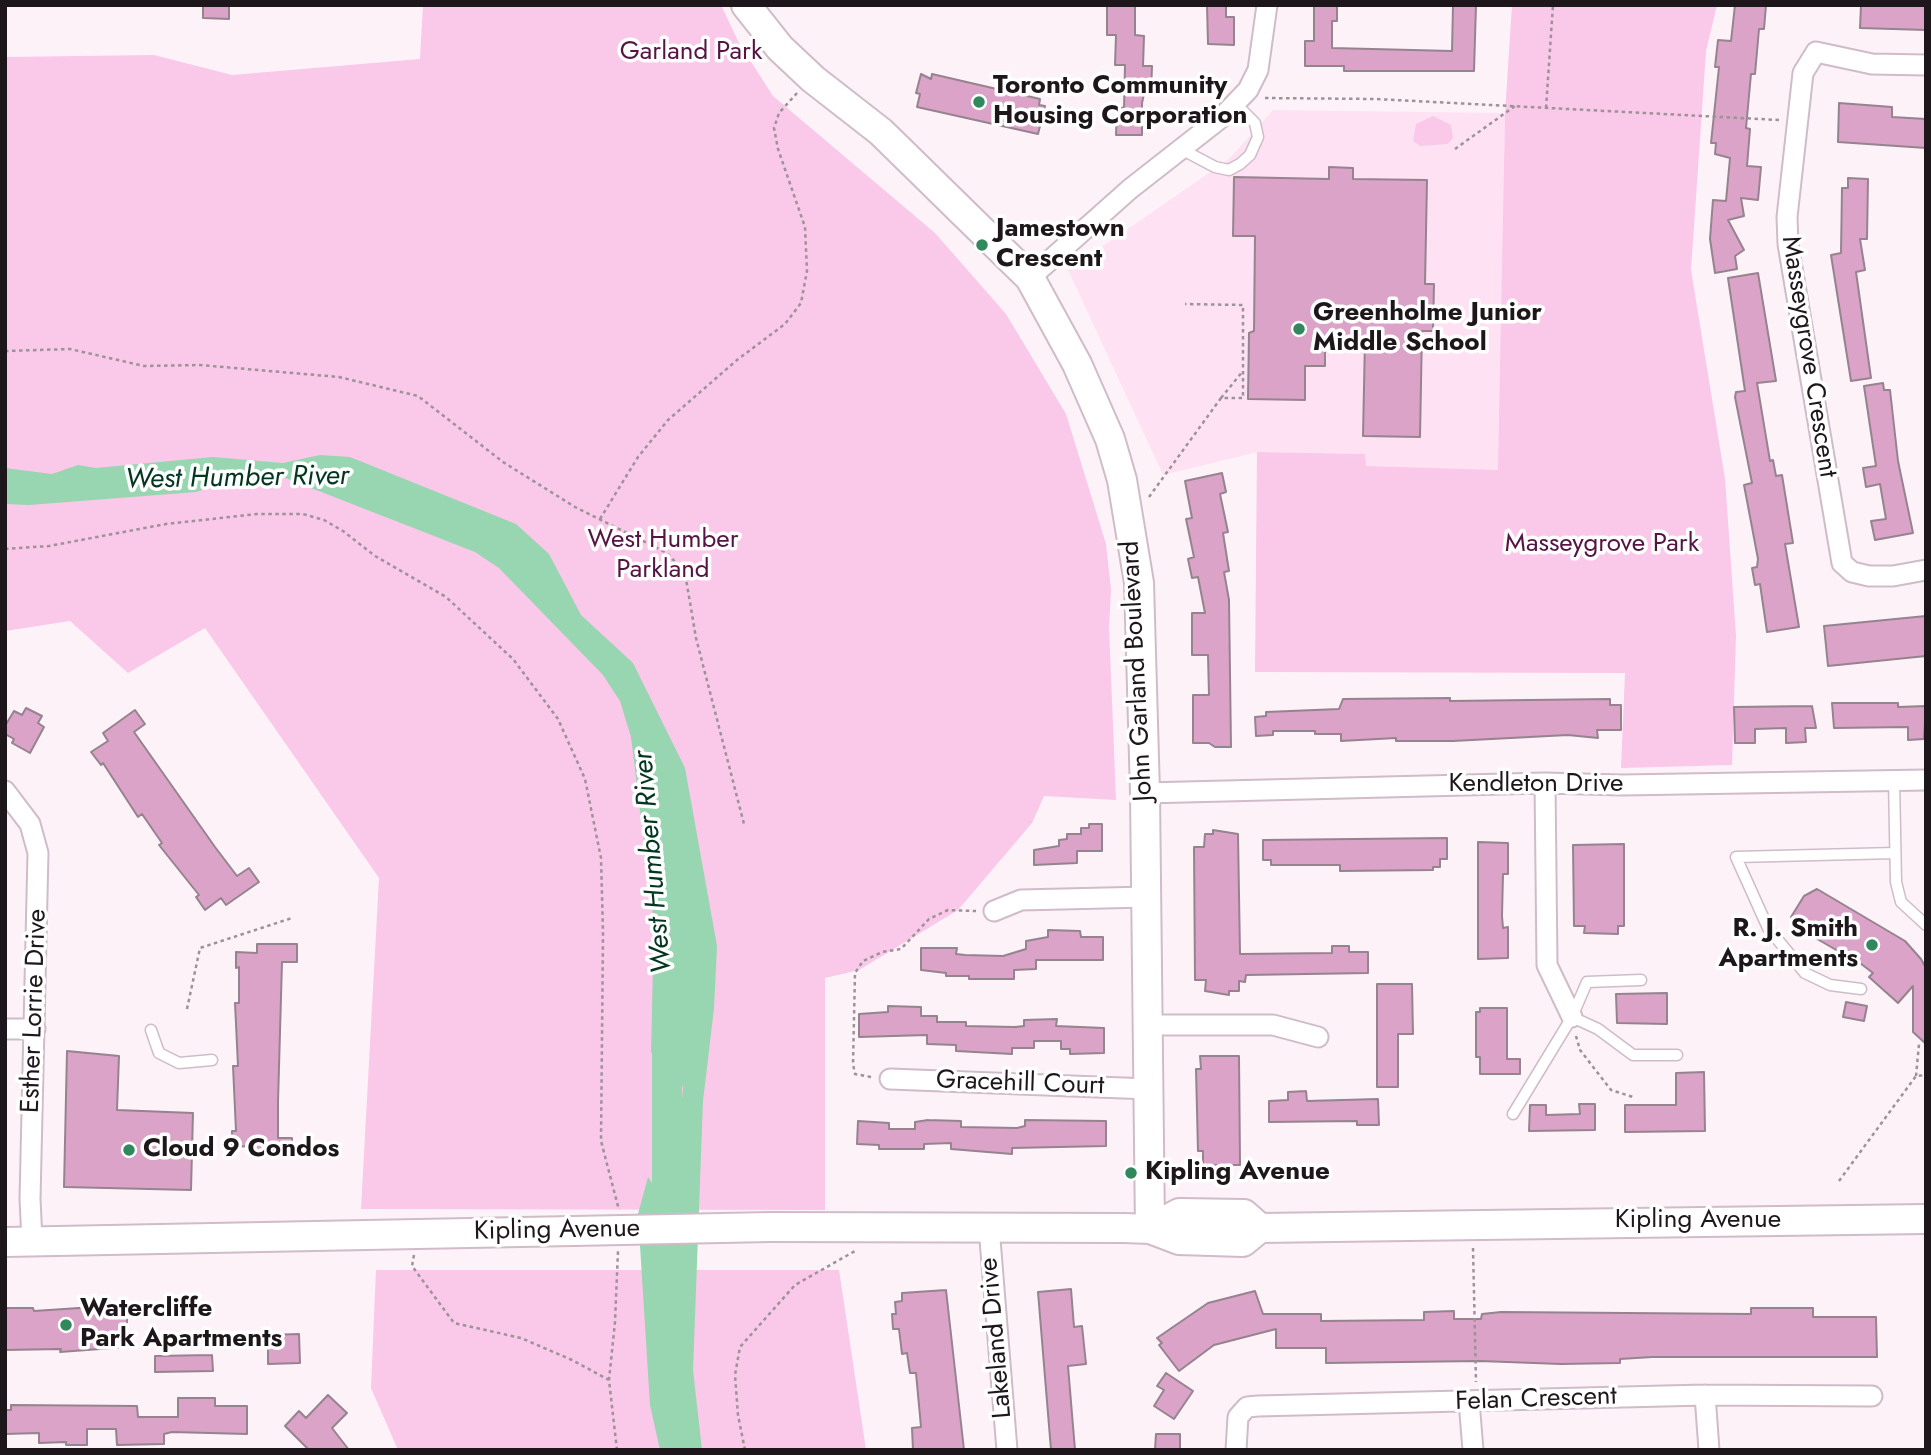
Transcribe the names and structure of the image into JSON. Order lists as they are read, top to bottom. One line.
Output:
{"streets":{"main road":["John Garland Boulevard","Kipling Avenue"],"street":["Masseygrove Crescent","Kendleton Drive","Esther Lorrie Drive","Gracehill Court","Lakeland Drive","Felan Crescent"]},"crossings":[["John Garland Boulevard","Kendleton Drive"],["John Garland Boulevard","Gracehill Court"],["John Garland Boulevard","Kipling Avenue"],["Esther Lorrie Drive","Kipling Avenue"],["Kipling Avenue","Lakeland Drive"]],"water":["West Humber River"],"parks":["Garland Park","West Humber Parkland","Masseygrove Park"],"places":["Toronto Community Housing Corporation","Jamestown Crescent","Greenholme Junior Middle School","R. J. Smith Apartments","Cloud 9 Condos","Kipling Avenue","Watercliffe Park Apartments"]}
